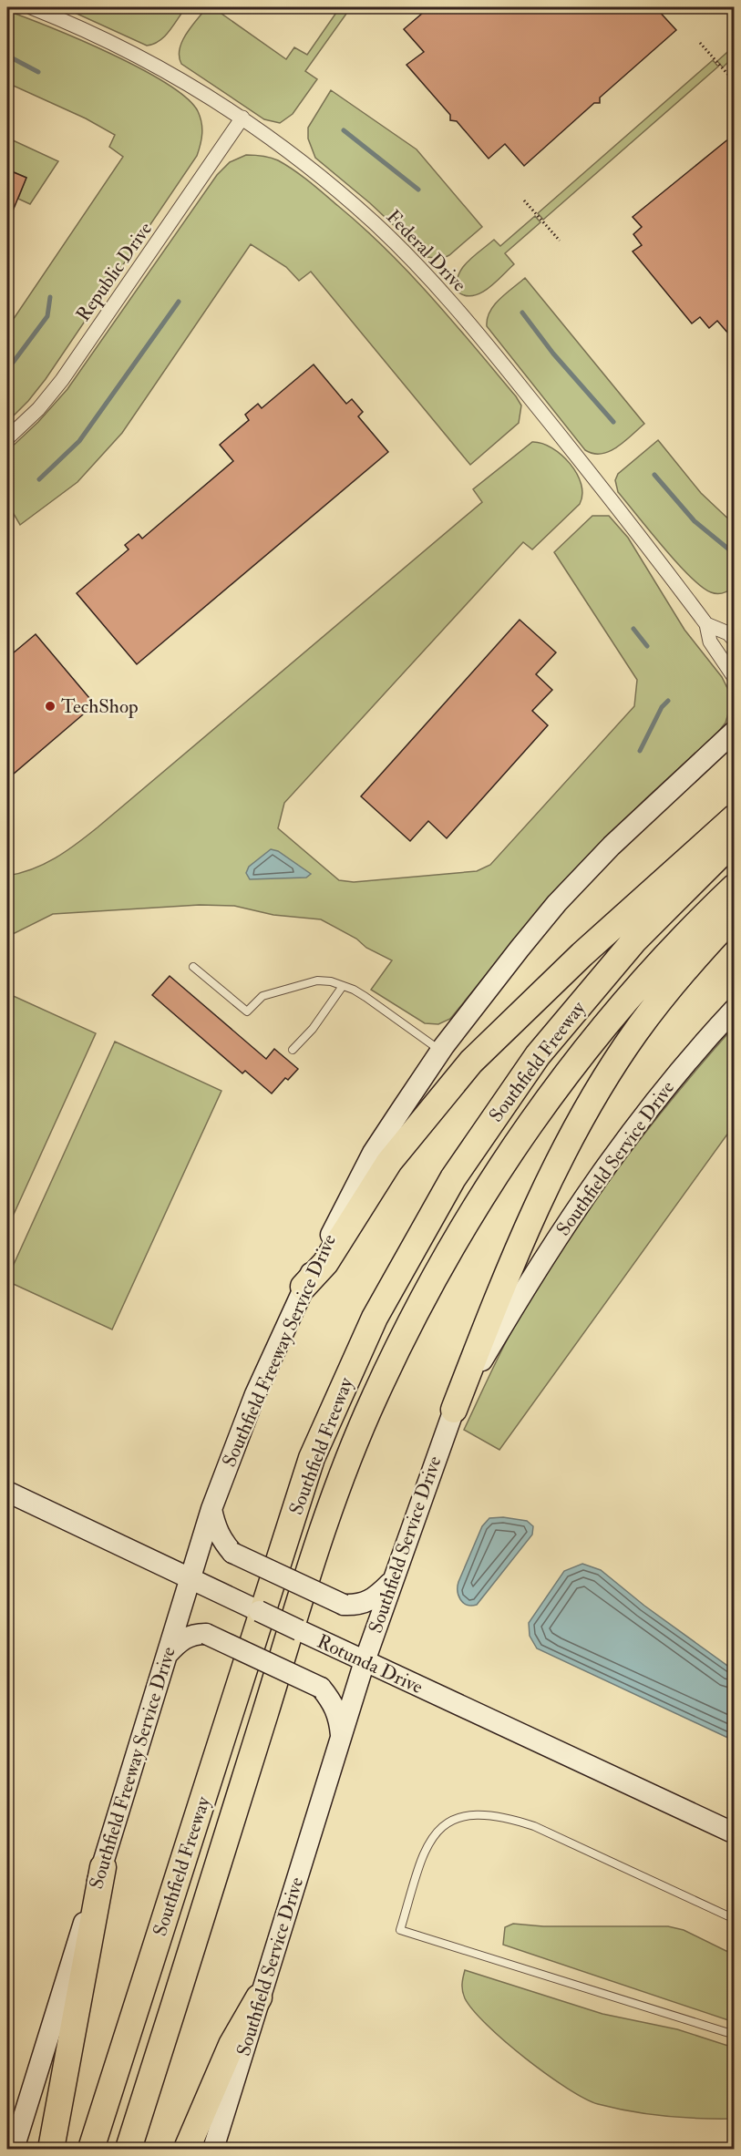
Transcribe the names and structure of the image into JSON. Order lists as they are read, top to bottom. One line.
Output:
{"streets":{"highway":["Southfield Freeway"],"main road":["Southfield Service Drive","Southfield Freeway Service Drive","Rotunda Drive"],"street":["Federal Drive","Republic Drive"]},"crossings":[["Federal Drive","Republic Drive"],["Southfield Service Drive","Rotunda Drive"],["Southfield Freeway Service Drive","Rotunda Drive"]],"places":["TechShop"]}
